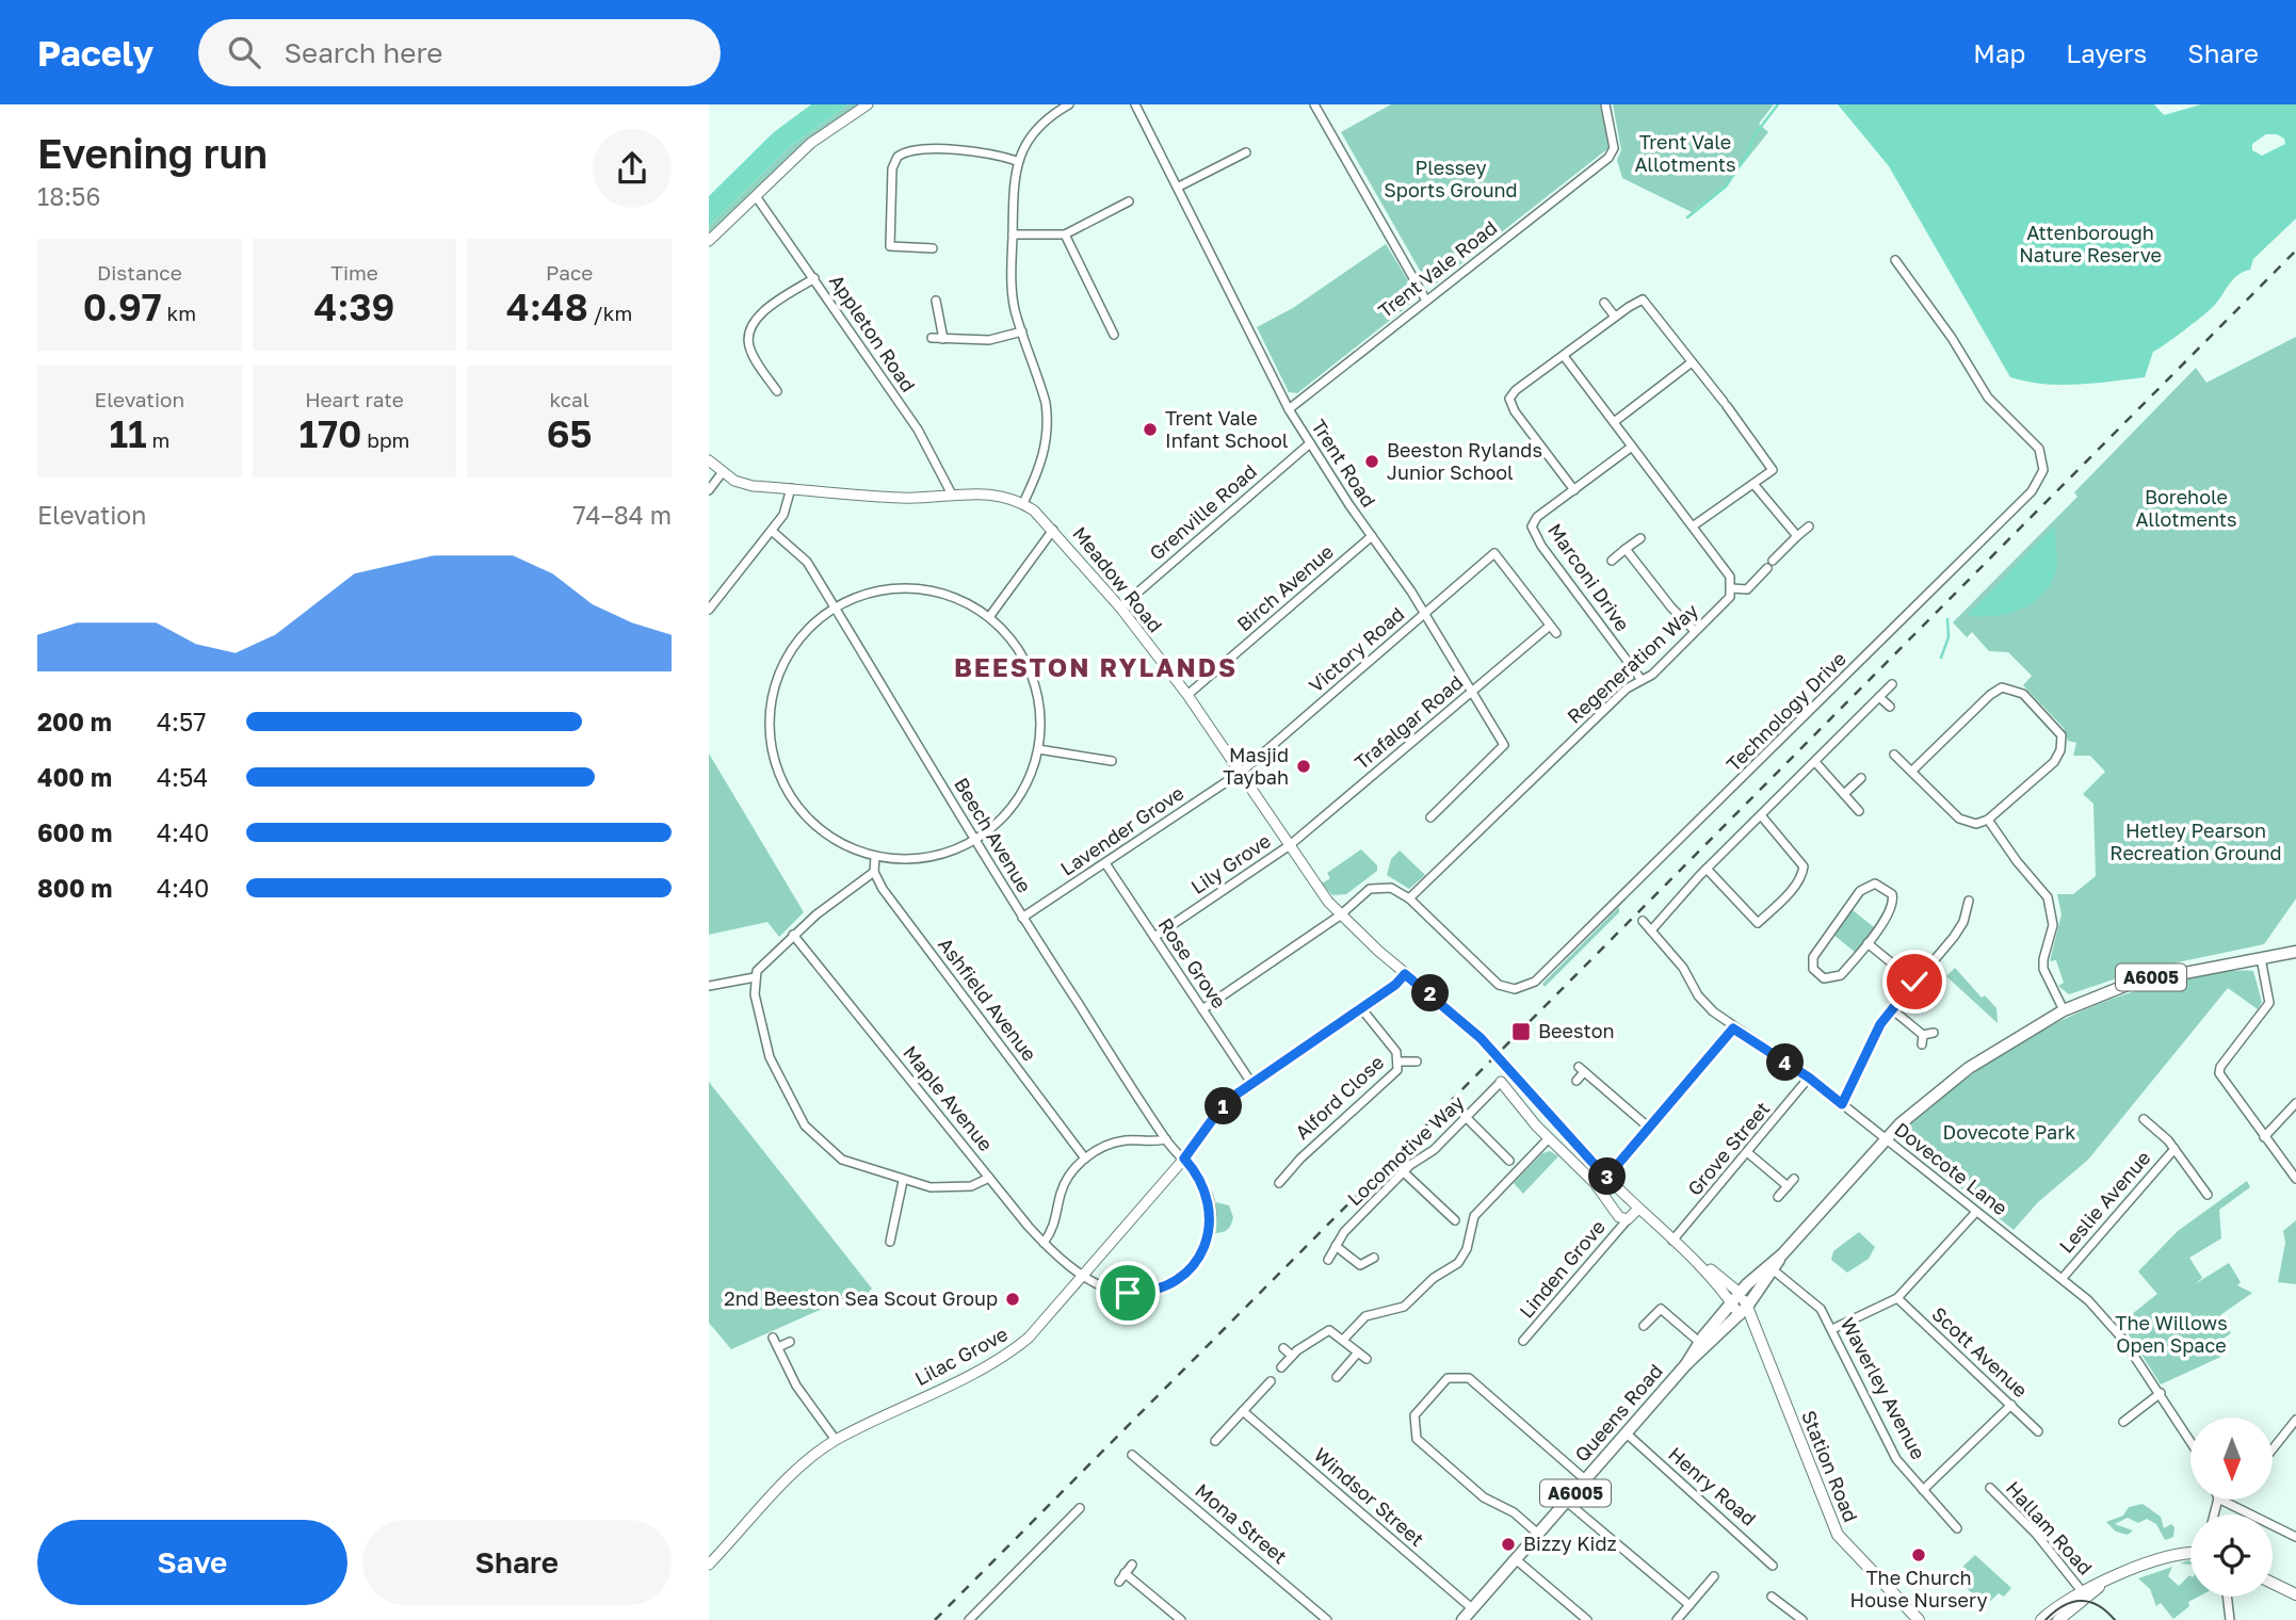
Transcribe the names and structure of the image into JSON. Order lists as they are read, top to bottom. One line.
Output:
{"streets":{"main road":["A6005","Queens Road","Station Road"],"street":["Trent Vale Road","Appleton Road","Trent Road","Grenville Road","Marconi Drive","Meadow Road","Birch Avenue","Victory Road","Regeneration Way","Technology Drive","Trafalgar Road","Lavender Grove","Beech Avenue","Lily Grove","Rose Grove","Ashfield Avenue","Alford Close","Maple Avenue","Grove Street","Locomotive Way","Dovecote Lane","Leslie Avenue","Linden Grove","Scott Avenue","Lilac Grove","Waverley Avenue","Henry Road","Windsor Street","Mona Street","Hallam Road"]},"crossings":[["Trent Vale Road","Trent Road"],["Appleton Road","Meadow Road"],["Trent Road","Grenville Road"],["Trent Road","Birch Avenue"],["Trent Road","Victory Road"],["Trent Road","Trafalgar Road"],["Grenville Road","Meadow Road"],["Marconi Drive","Regeneration Way"],["Meadow Road","Birch Avenue"],["Meadow Road","Victory Road"],["Meadow Road","Technology Drive"],["Meadow Road","Trafalgar Road"],["Meadow Road","Lavender Grove"],["Meadow Road","Lily Grove"],["Meadow Road","Lilac Grove"],["Meadow Road","Station Road"],["Victory Road","Trafalgar Road"],["Victory Road","Lavender Grove"],["Regeneration Way","Technology Drive"],["Trafalgar Road","Lily Grove"],["Lavender Grove","Beech Avenue"],["Lavender Grove","Rose Grove"],["Beech Avenue","Maple Avenue"],["Beech Avenue","Lilac Grove"],["Lily Grove","Rose Grove"],["Rose Grove","Lilac Grove"],["A6005","Queens Road"],["Alford Close","Lilac Grove"],["Maple Avenue","Lilac Grove"],["Grove Street","Dovecote Lane"],["Grove Street","Station Road"],["Dovecote Lane","Leslie Avenue"],["Dovecote Lane","Queens Road"],["Lilac Grove","Station Road"],["Waverley Avenue","Queens Road"],["Queens Road","Station Road"],["Queens Road","Henry Road"],["Queens Road","Windsor Street"]],"districts":["BEESTON RYLANDS"],"parks":["Trent Vale Allotments","Plessey Sports Ground","Attenborough Nature Reserve","Borehole Allotments","Hetley Pearson Recreation Ground","Dovecote Park","The Willows Open Space"],"places":{"other":["Trent Vale Infant School","Beeston Rylands Junior School","Masjid Taybah","2nd Beeston Sea Scout Group","Bizzy Kidz","The Church House Nursery"],"transit":["Beeston"]},"north":"bottom","page":{"header":"Pacely","search":"Search here","nav":["Map","Layers","Share"],"heading":["Evening run","18:56"],"stats":[["Distance","0.97 km"],["Time","4:39"],["Pace","4:48 /km"],["Elevation","11 m"],["Heart rate","170 bpm"],["kcal","65"]],"chart":["Elevation","74–84 m"],"list":[{"name":"200 m","note":"4:57"},{"name":"400 m","note":"4:54"},{"name":"600 m","note":"4:40"},{"name":"800 m","note":"4:40"}],"pins":["2","4","1","3"],"buttons":["Save","Share"]}}
